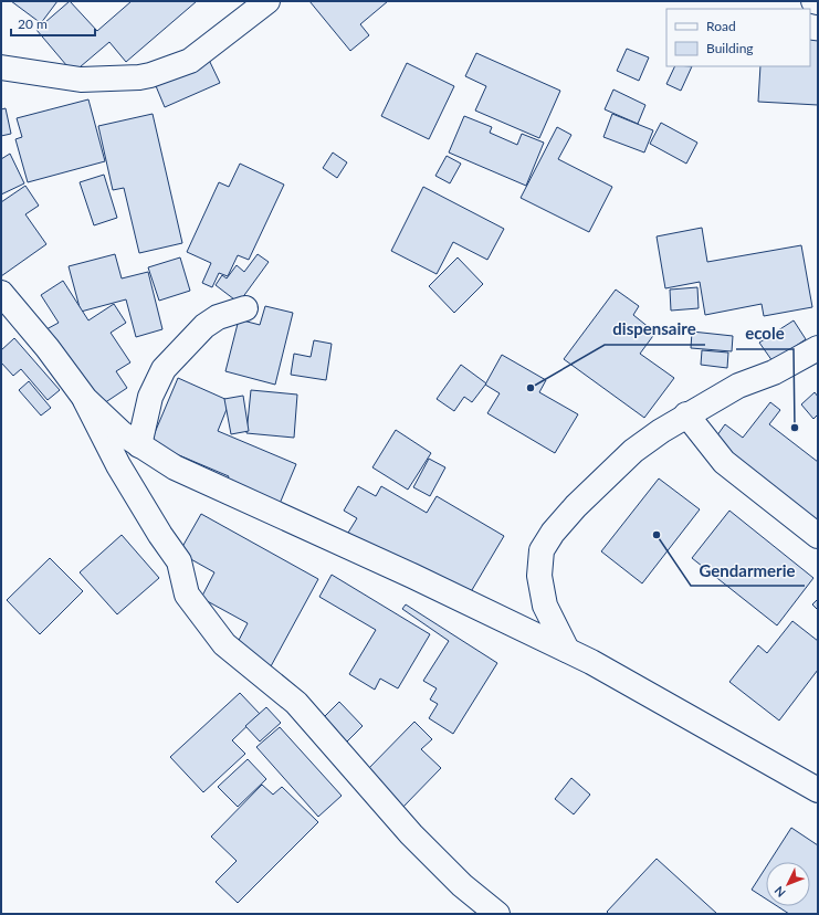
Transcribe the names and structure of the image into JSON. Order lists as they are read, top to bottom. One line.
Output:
{"places":["dispensaire","ecole","Gendarmerie"],"legend":["Road","Building"],"scale_bar":"20 m","north":"bottom left"}
